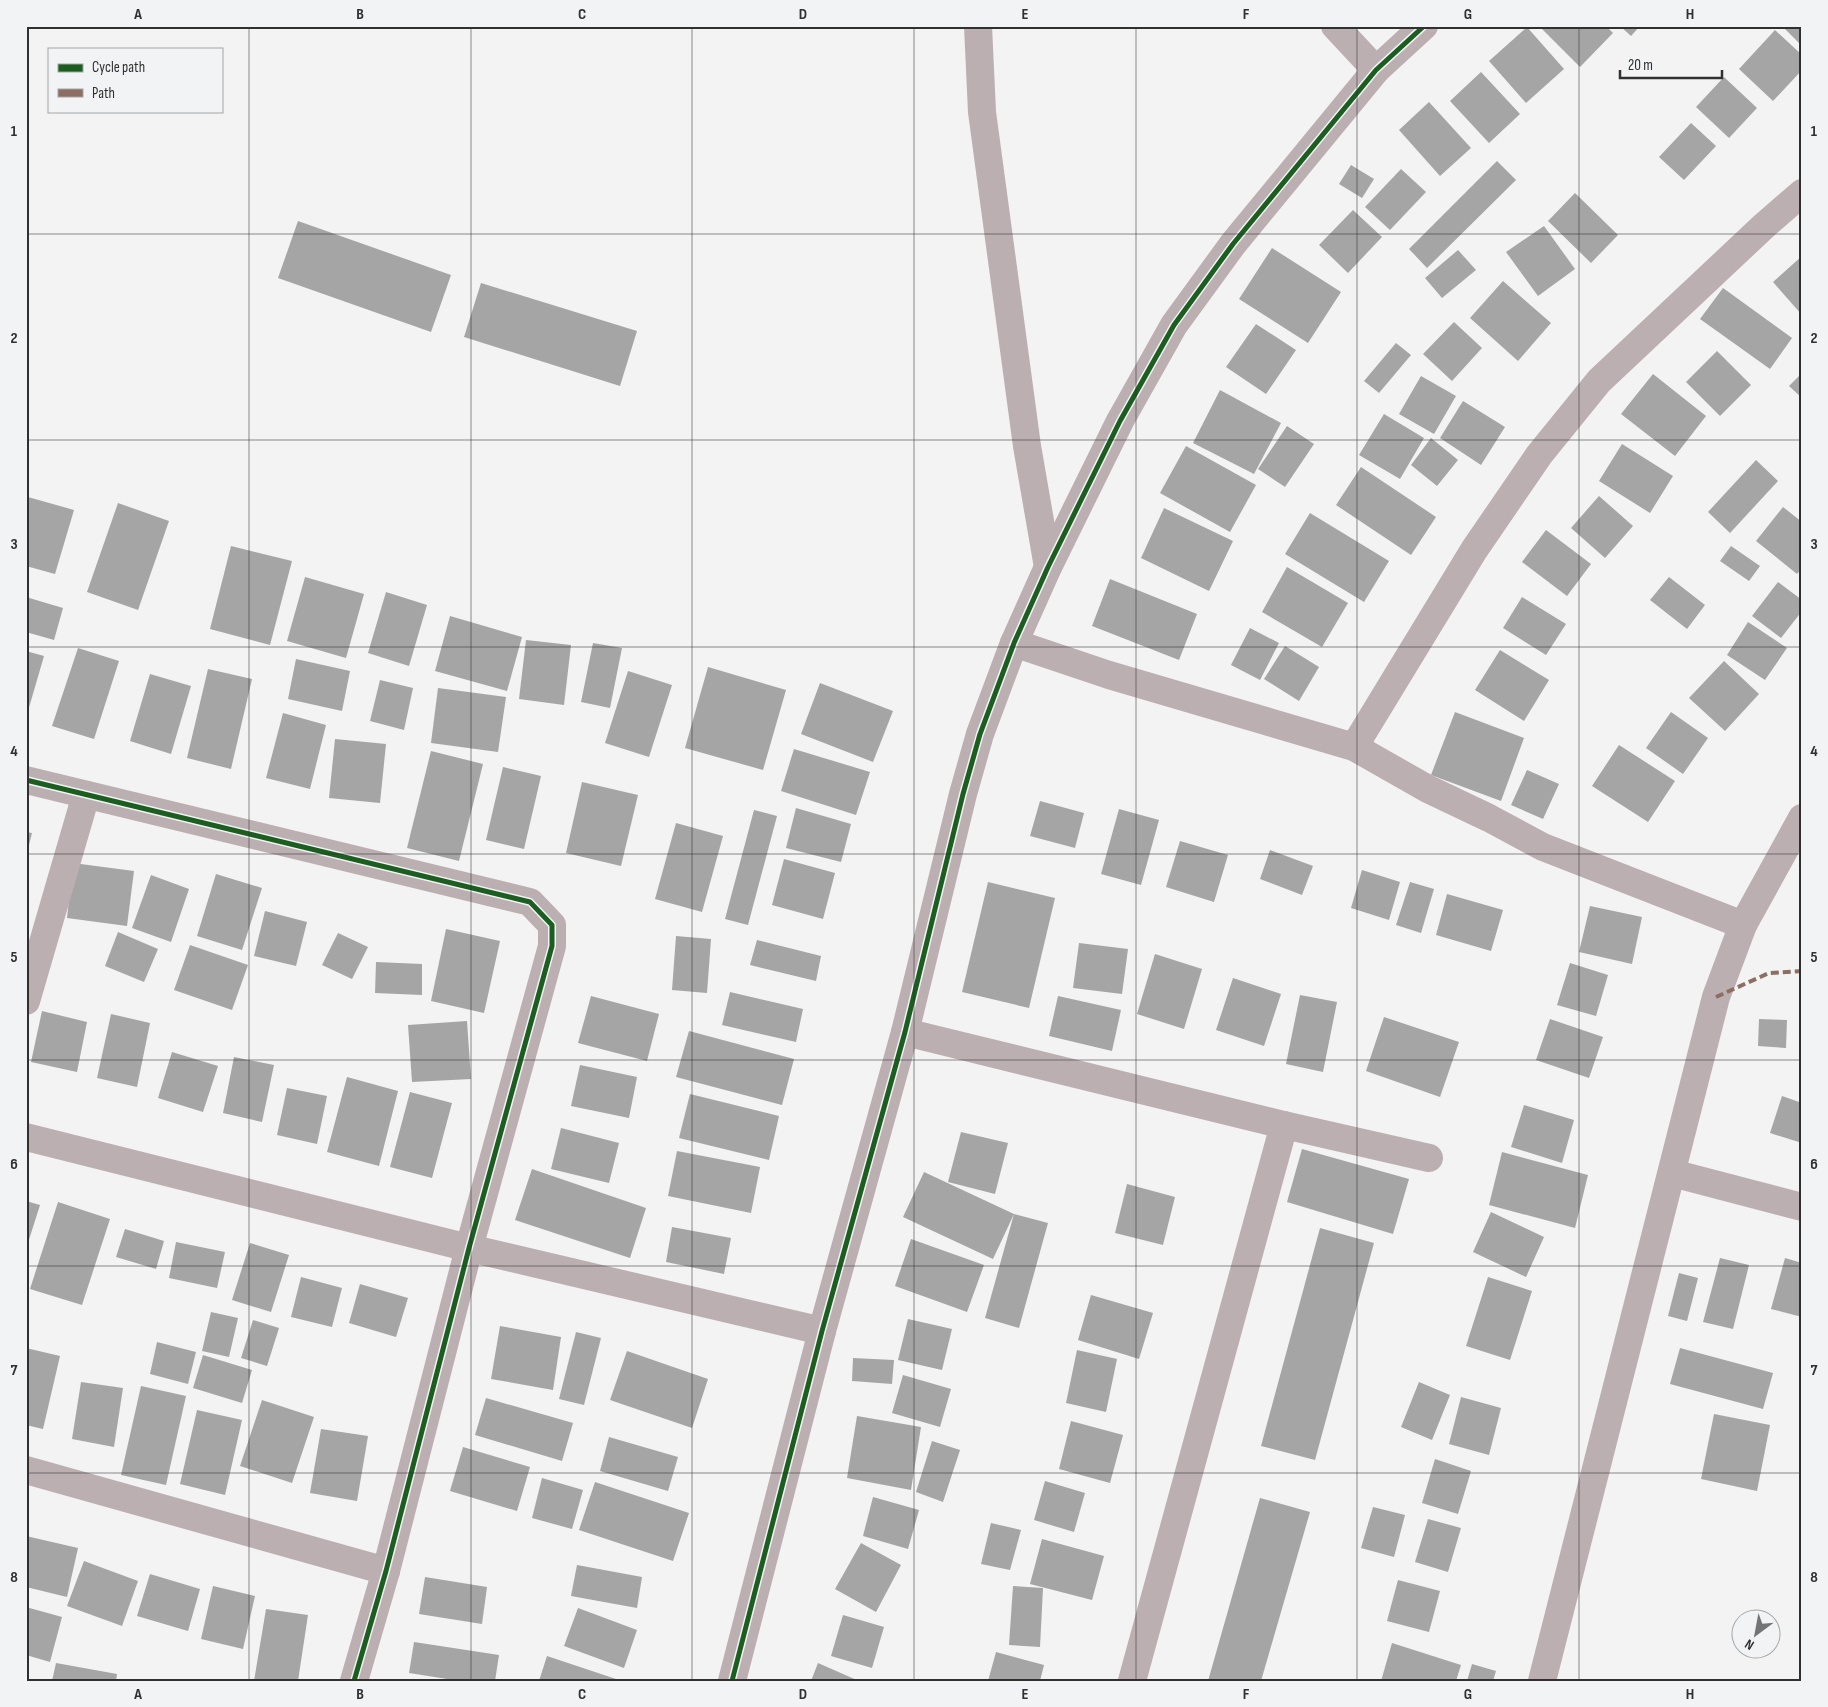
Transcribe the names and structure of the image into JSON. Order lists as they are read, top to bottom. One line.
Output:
{"legend":["Cycle path","Path"],"scale_bar":"20 m","north":"bottom left","grid":{"columns":["A","B","C","D","E","F","G","H"],"rows":["1","2","3","4","5","6","7","8"]}}
